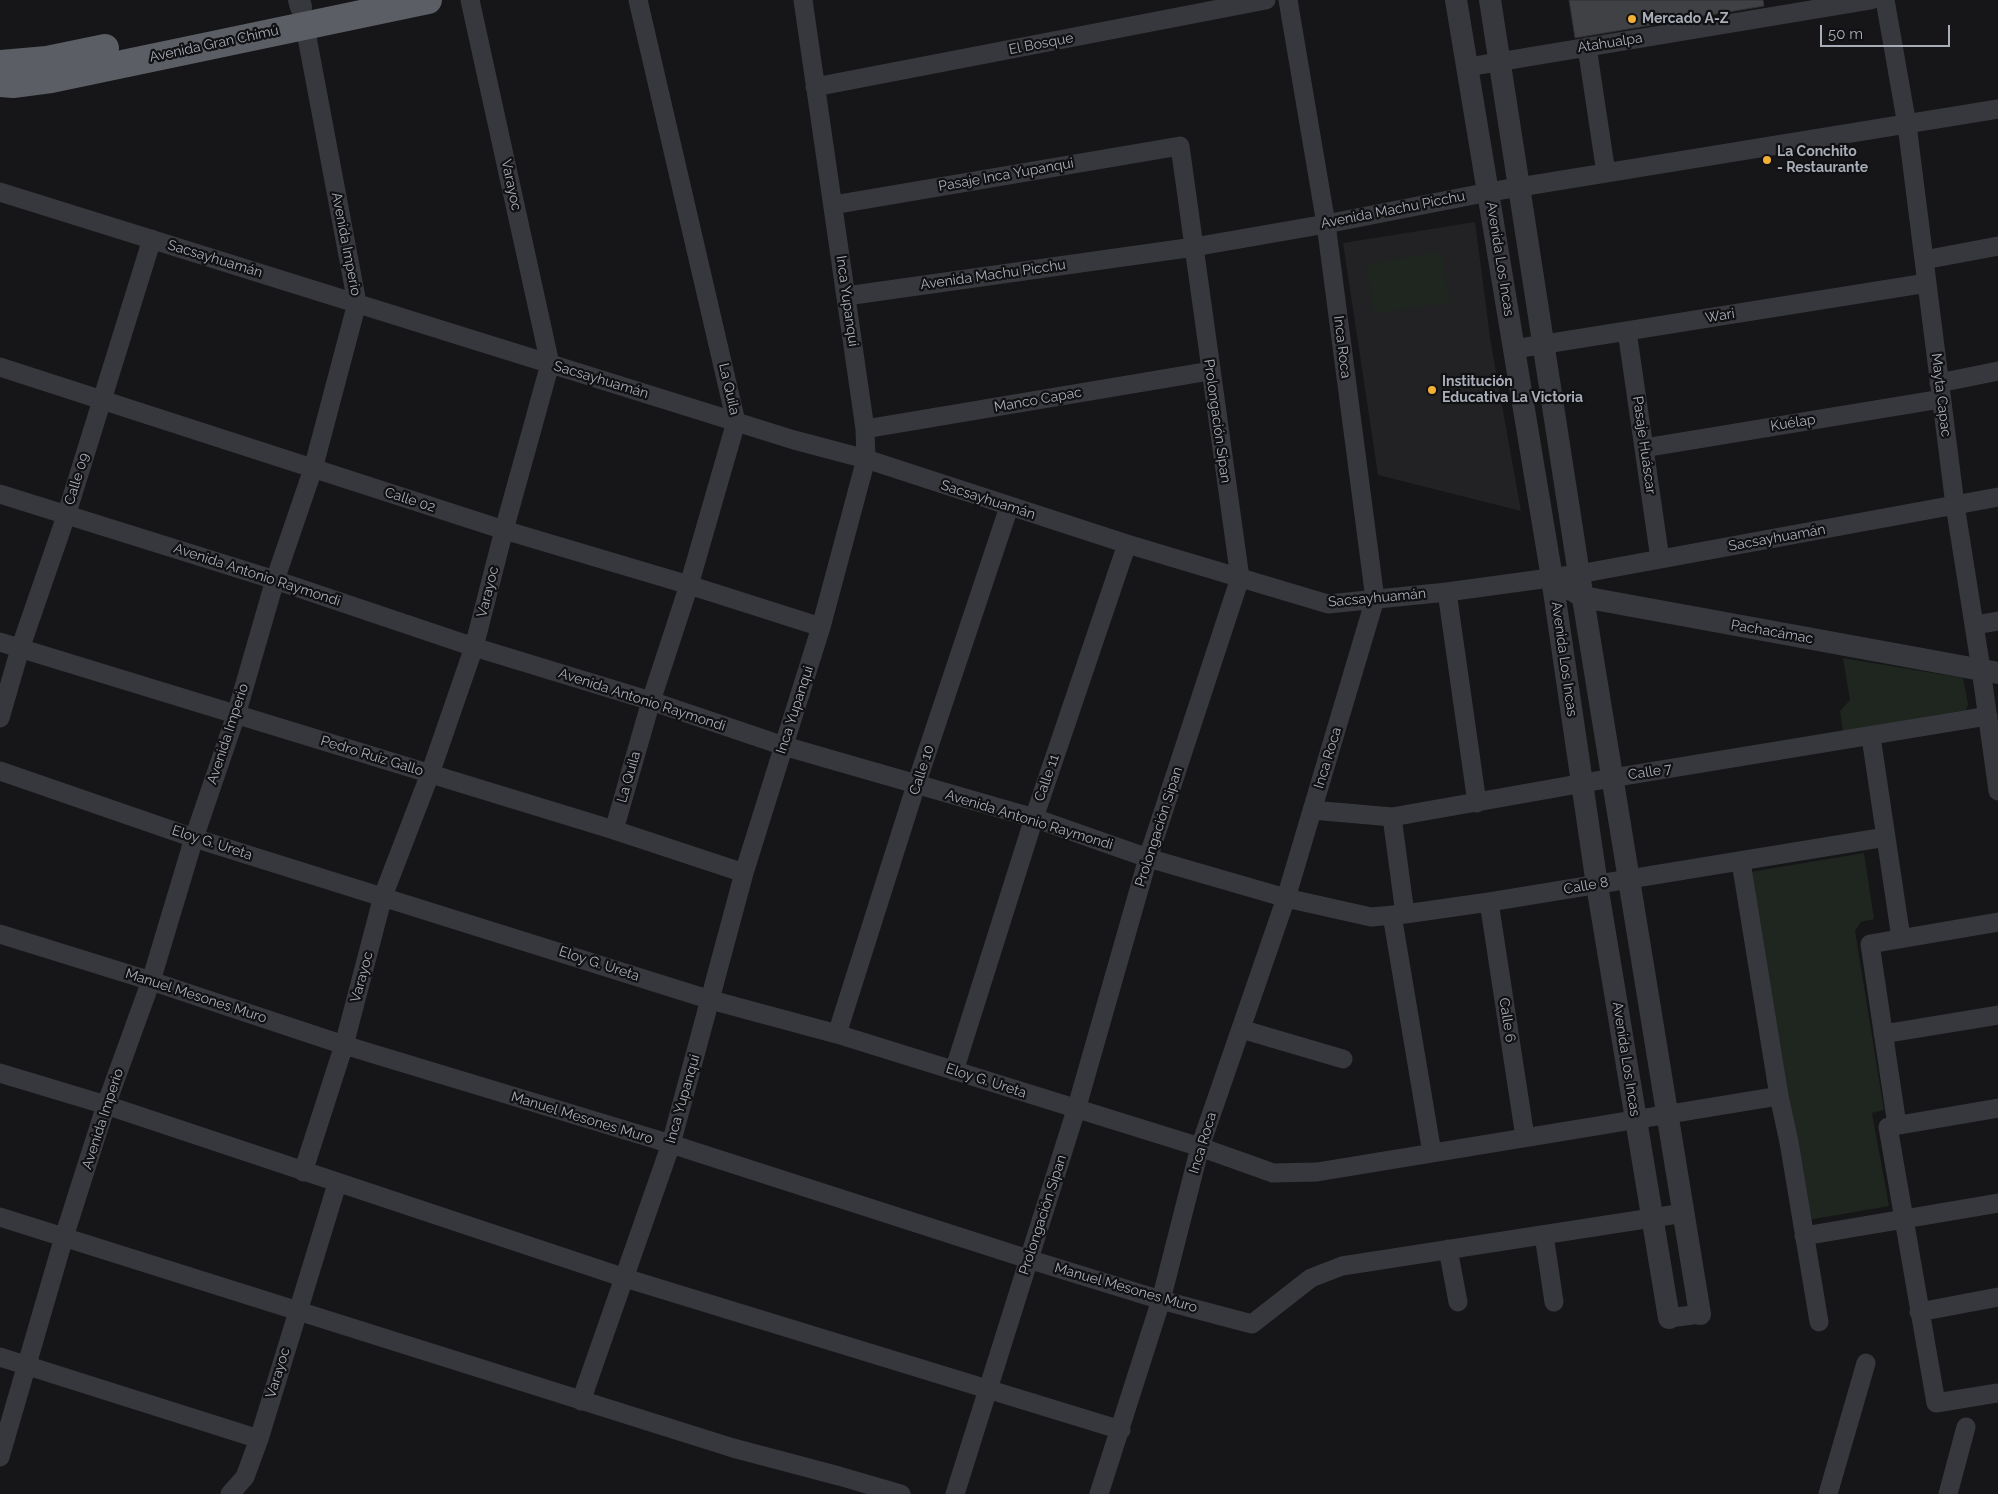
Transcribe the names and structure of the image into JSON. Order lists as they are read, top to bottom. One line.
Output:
{"streets":{"highway":["Avenida Gran Chimú"],"street":["Atahualpa","El Bosque","Pasaje Inca Yupanqui","Varayoc","Avenida Machu Picchu","Avenida Imperio","Sacsayhuamán","Avenida Los Incas","Inca Yupanqui","Wari","Inca Roca","La Quila","Mayta Capac","Manco Capac","Prolongación Sipan","Kuélap","Pasaje Huáscar","Calle 09","Calle 02","Avenida Antonio Raymondi","Pachacámac","Pedro Ruiz Gallo","Calle 10","Calle 7","Calle 11","Eloy G. Ureta","Calle 8","Manuel Mesones Muro","Calle 6"]},"crossings":[["Atahualpa","Avenida Los Incas"],["Avenida Gran Chimú","Avenida Imperio"],["El Bosque","Inca Yupanqui"],["Pasaje Inca Yupanqui","Inca Yupanqui"],["Pasaje Inca Yupanqui","Prolongación Sipan"],["Varayoc","Sacsayhuamán"],["Varayoc","Calle 02"],["Varayoc","Avenida Antonio Raymondi"],["Varayoc","Pedro Ruiz Gallo"],["Varayoc","Eloy G. Ureta"],["Varayoc","Manuel Mesones Muro"],["Avenida Machu Picchu","Avenida Los Incas"],["Avenida Machu Picchu","Inca Yupanqui"],["Avenida Machu Picchu","Inca Roca"],["Avenida Machu Picchu","Mayta Capac"],["Avenida Machu Picchu","Prolongación Sipan"],["Avenida Imperio","Sacsayhuamán"],["Avenida Imperio","Calle 02"],["Avenida Imperio","Avenida Antonio Raymondi"],["Avenida Imperio","Pedro Ruiz Gallo"],["Avenida Imperio","Eloy G. Ureta"],["Avenida Imperio","Manuel Mesones Muro"],["Sacsayhuamán","Avenida Los Incas"],["Sacsayhuamán","Inca Yupanqui"],["Sacsayhuamán","Inca Roca"],["Sacsayhuamán","La Quila"],["Sacsayhuamán","Mayta Capac"],["Sacsayhuamán","Prolongación Sipan"],["Sacsayhuamán","Pasaje Huáscar"],["Sacsayhuamán","Calle 09"],["Sacsayhuamán","Pachacámac"],["Sacsayhuamán","Calle 10"],["Sacsayhuamán","Calle 11"],["Avenida Los Incas","Wari"],["Avenida Los Incas","Pachacámac"],["Avenida Los Incas","Calle 7"],["Avenida Los Incas","Eloy G. Ureta"],["Avenida Los Incas","Calle 8"],["Inca Yupanqui","Manco Capac"],["Inca Yupanqui","Calle 02"],["Inca Yupanqui","Avenida Antonio Raymondi"],["Inca Yupanqui","Pedro Ruiz Gallo"],["Inca Yupanqui","Eloy G. Ureta"],["Inca Yupanqui","Manuel Mesones Muro"],["Wari","Mayta Capac"],["Wari","Pasaje Huáscar"],["Inca Roca","Avenida Antonio Raymondi"],["Inca Roca","Calle 7"],["Inca Roca","Eloy G. Ureta"],["Inca Roca","Calle 8"],["Inca Roca","Manuel Mesones Muro"],["La Quila","Calle 02"],["La Quila","Avenida Antonio Raymondi"],["La Quila","Pedro Ruiz Gallo"],["Mayta Capac","Kuélap"],["Mayta Capac","Pachacámac"],["Mayta Capac","Calle 7"],["Manco Capac","Prolongación Sipan"],["Prolongación Sipan","Avenida Antonio Raymondi"],["Prolongación Sipan","Eloy G. Ureta"],["Prolongación Sipan","Manuel Mesones Muro"],["Kuélap","Pasaje Huáscar"],["Calle 09","Calle 02"],["Calle 09","Avenida Antonio Raymondi"],["Calle 09","Pedro Ruiz Gallo"],["Avenida Antonio Raymondi","Calle 10"],["Avenida Antonio Raymondi","Calle 11"],["Avenida Antonio Raymondi","Calle 8"],["Calle 10","Eloy G. Ureta"],["Calle 11","Eloy G. Ureta"],["Eloy G. Ureta","Calle 6"],["Calle 8","Calle 6"]],"places":["Mercado A-Z","La Conchito - Restaurante","Institución Educativa La Victoria"],"scale_bar":"50 m"}
